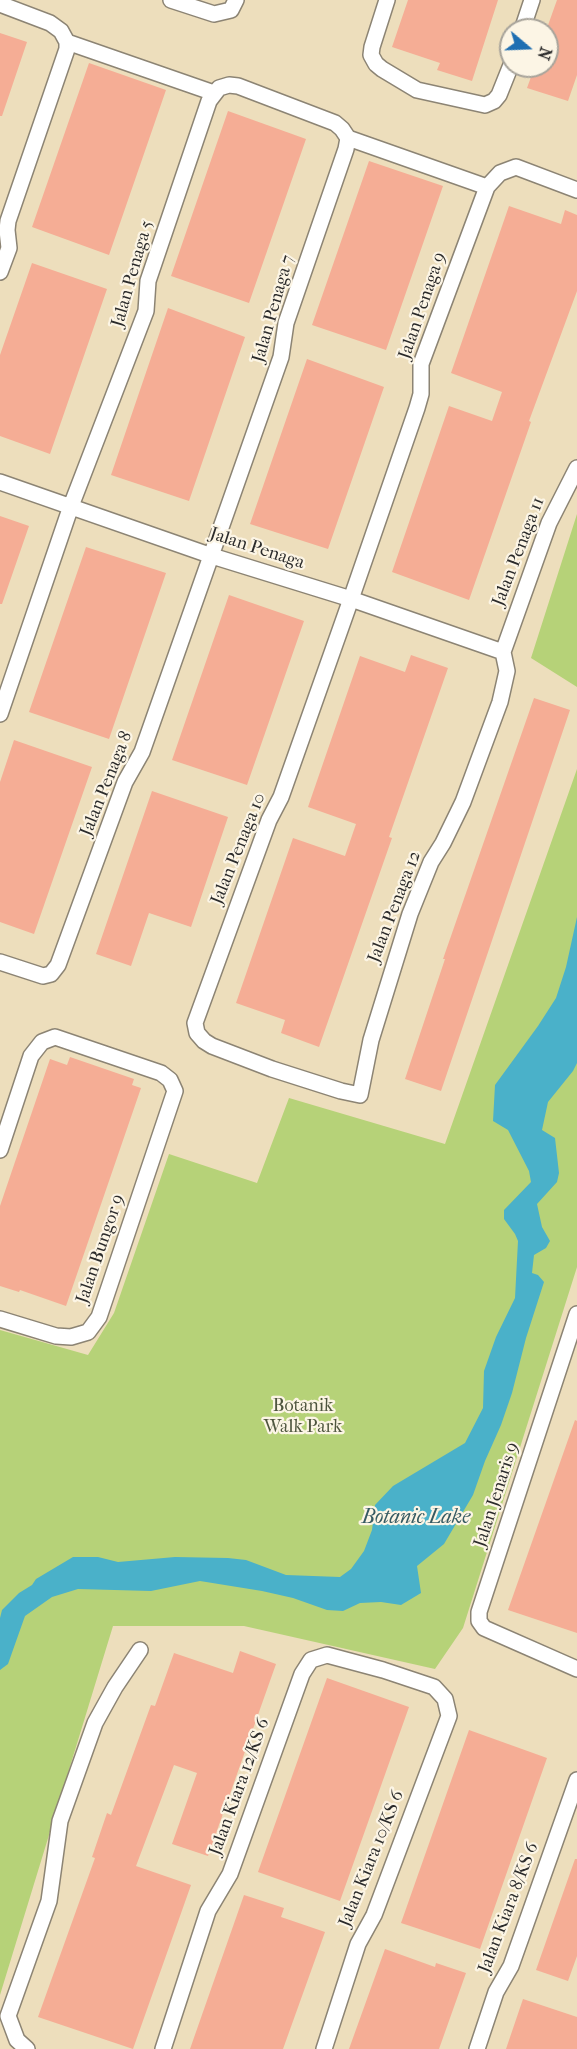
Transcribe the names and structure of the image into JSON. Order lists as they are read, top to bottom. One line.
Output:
{"streets":{"street":["Jalan Penaga 5","Jalan Penaga 9","Jalan Penaga 7","Jalan Penaga","Jalan Penaga 11","Jalan Penaga 8","Jalan Penaga 10","Jalan Penaga 12","Jalan Bungor 9","Jalan Jenaris 9","Jalan Kiara 12/KS 6","Jalan Kiara 10/KS 6","Jalan Kiara 8/KS 6"]},"crossings":[["Jalan Penaga 5","Jalan Penaga"],["Jalan Penaga 9","Jalan Penaga"],["Jalan Penaga 9","Jalan Penaga 10"],["Jalan Penaga 7","Jalan Penaga"],["Jalan Penaga 7","Jalan Penaga 8"],["Jalan Penaga","Jalan Penaga 11"],["Jalan Penaga","Jalan Penaga 8"],["Jalan Penaga","Jalan Penaga 10"],["Jalan Penaga","Jalan Penaga 12"],["Jalan Penaga 11","Jalan Penaga 12"],["Jalan Penaga 10","Jalan Penaga 12"],["Jalan Kiara 12/KS 6","Jalan Kiara 10/KS 6"]],"water":["Botanic Lake"],"parks":["Botanik Walk Park"],"north":"right"}
